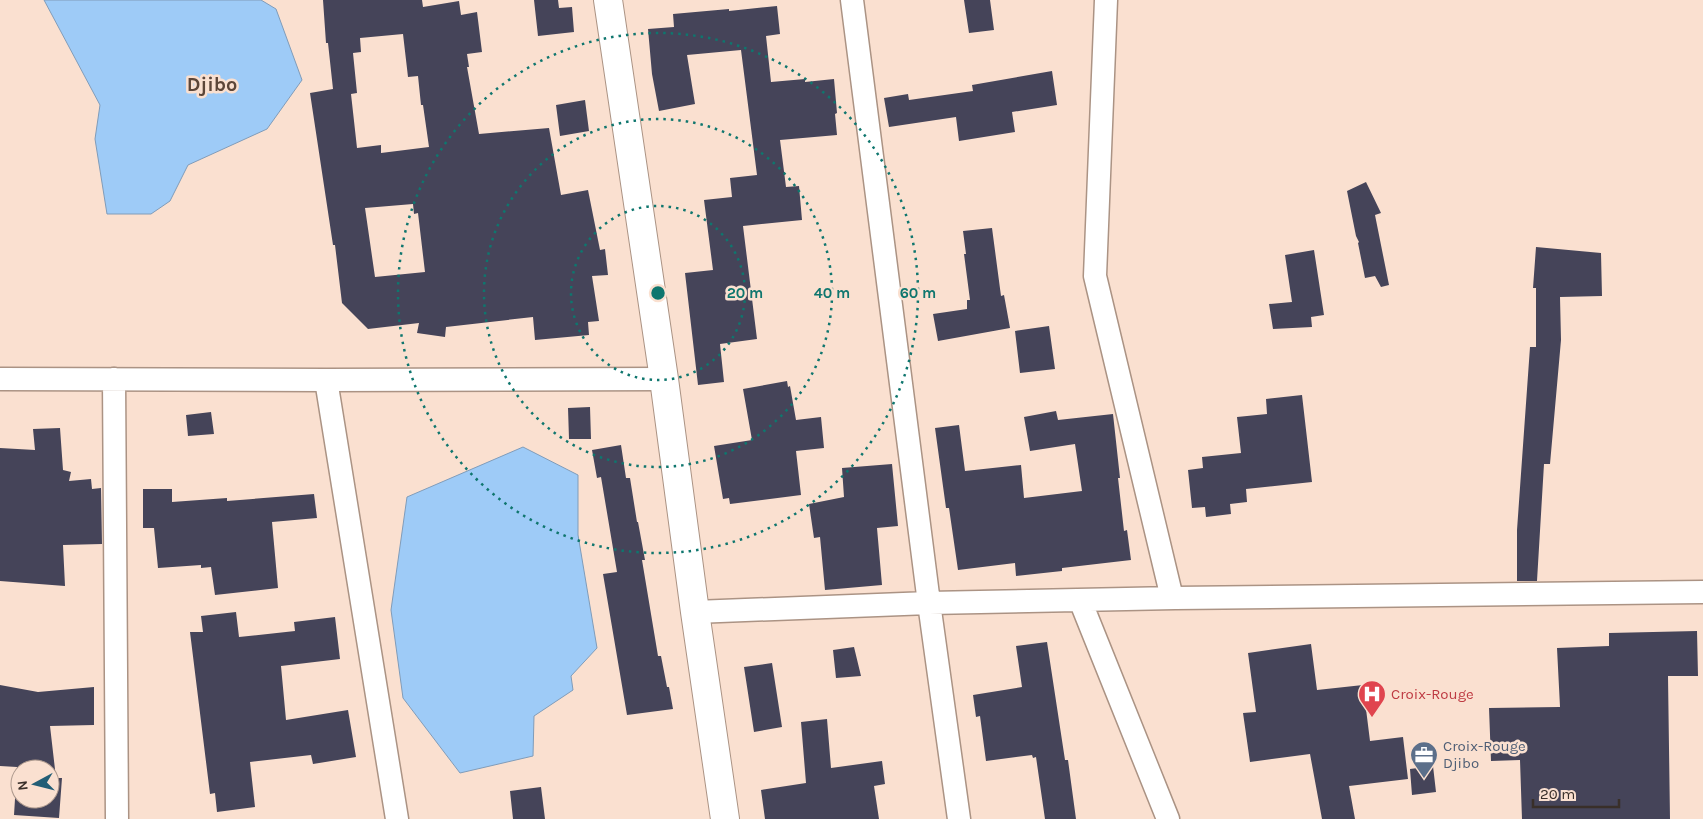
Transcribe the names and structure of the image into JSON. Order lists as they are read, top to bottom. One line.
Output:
{"districts":["Djibo"],"places":{"hospital":["Croix-Rouge"],"office":["Croix-Rouge Djibo"]},"scale_bar":"20 m","north":"left","rings":["20 m","40 m","60 m"]}
